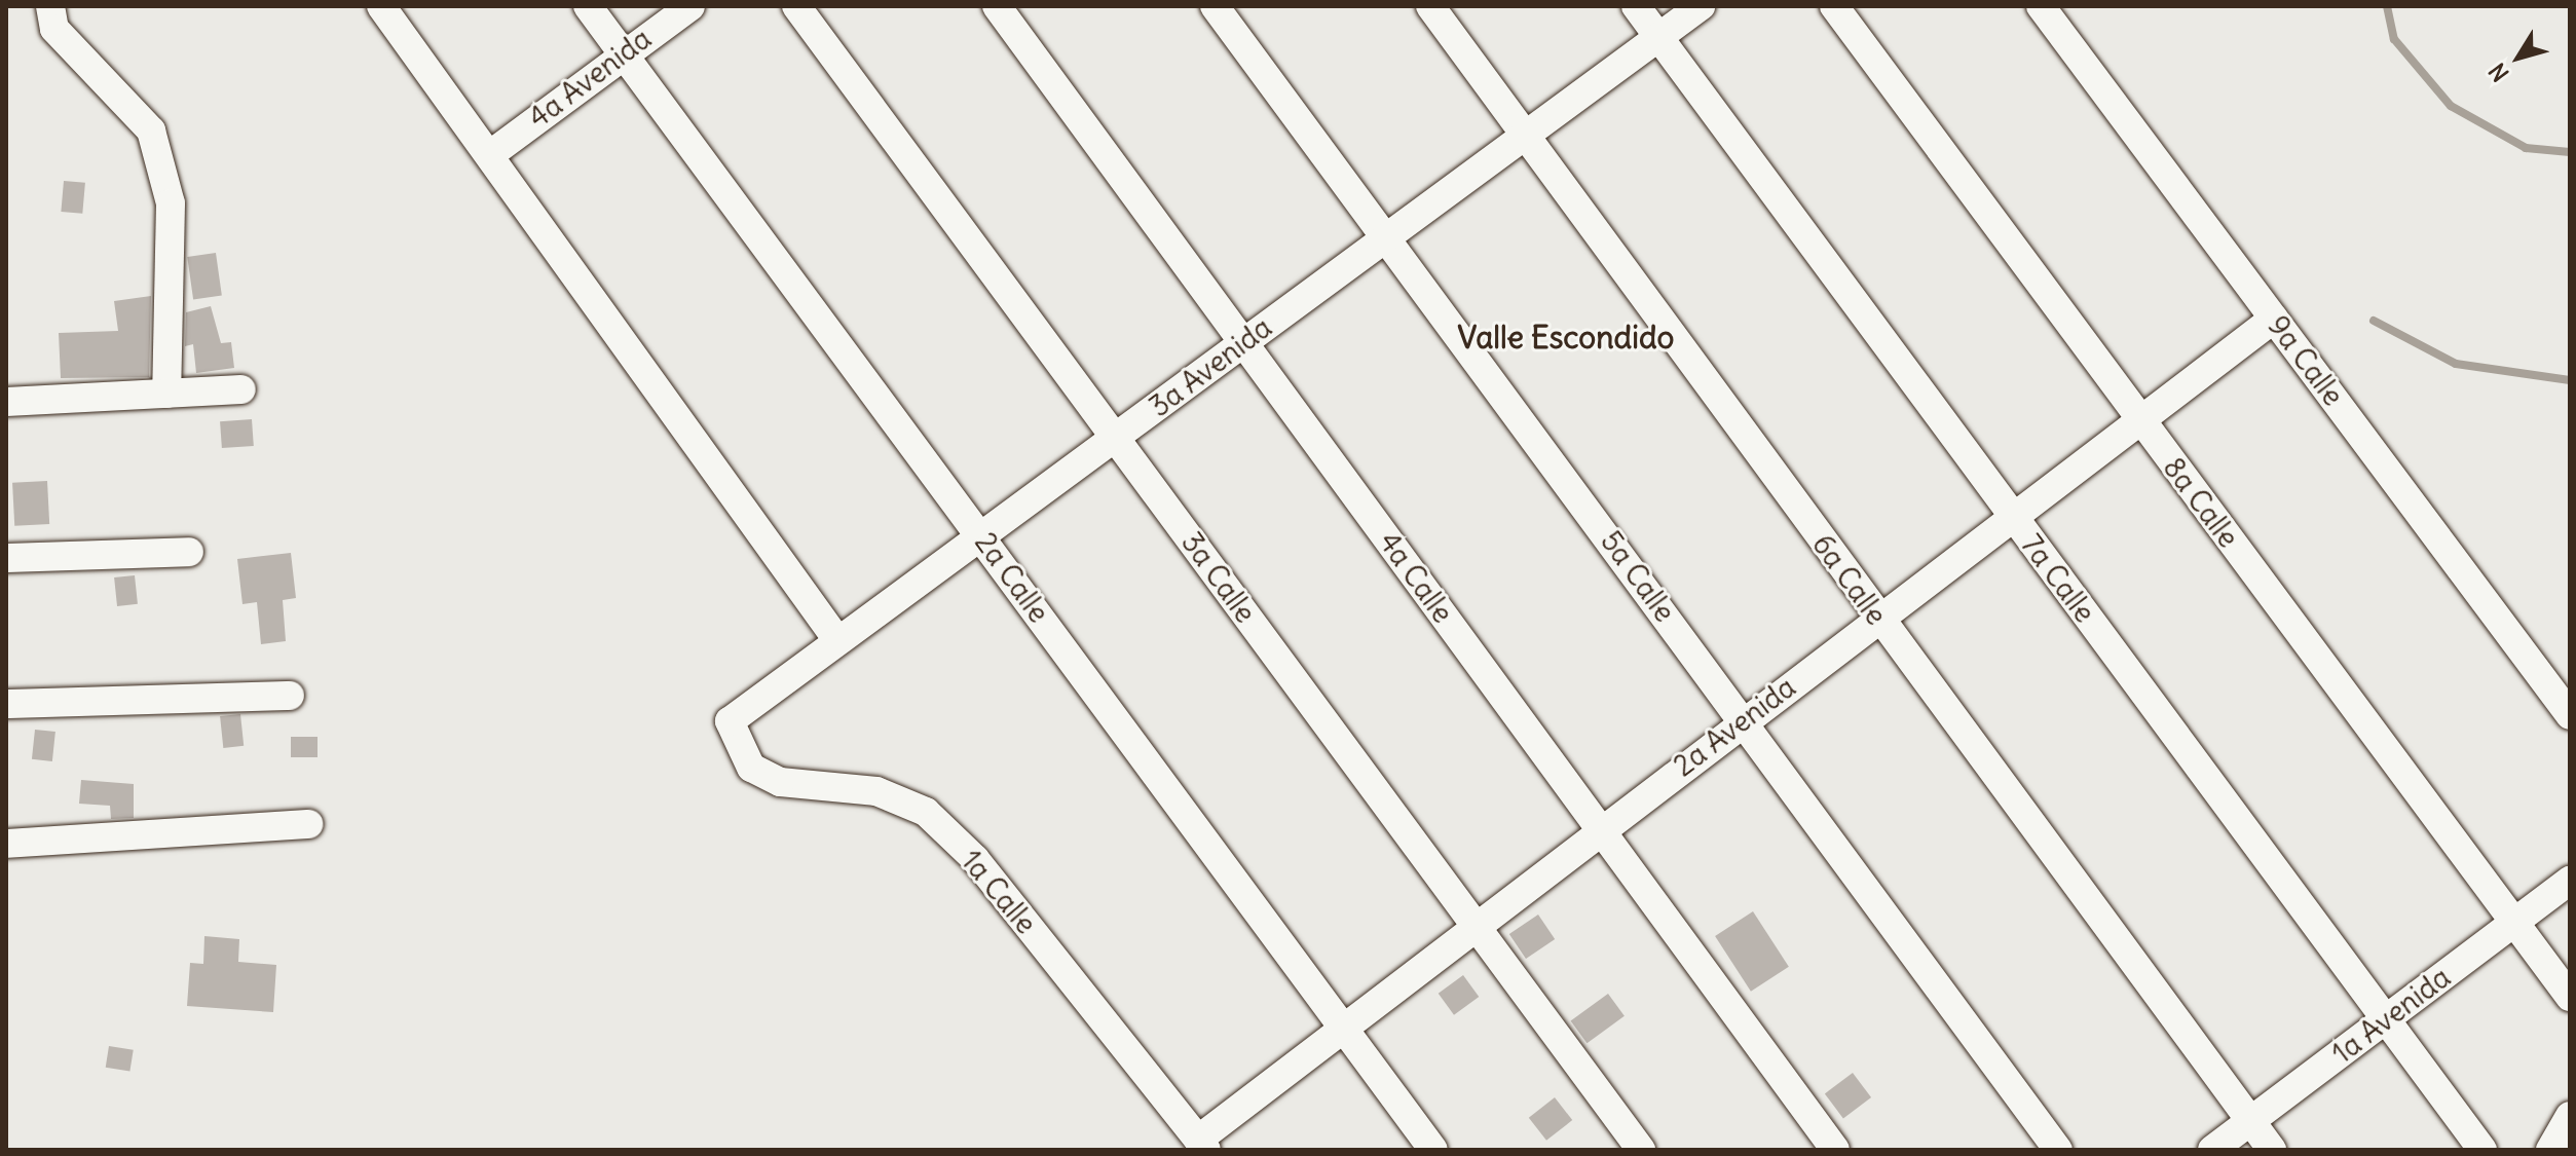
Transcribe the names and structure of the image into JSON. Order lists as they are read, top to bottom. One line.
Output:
{"streets":{"street":["4a Avenida","9a Calle","3a Avenida","8a Calle","5a Calle","2a Calle","3a Calle","4a Calle","7a Calle","6a Calle","2a Avenida","1a Calle","1a Avenida"]},"crossings":[["4a Avenida","2a Calle"],["9a Calle","2a Avenida"],["3a Avenida","5a Calle"],["3a Avenida","2a Calle"],["3a Avenida","3a Calle"],["3a Avenida","4a Calle"],["3a Avenida","7a Calle"],["3a Avenida","6a Calle"],["3a Avenida","1a Calle"],["8a Calle","2a Avenida"],["8a Calle","1a Avenida"],["5a Calle","2a Avenida"],["2a Calle","2a Avenida"],["3a Calle","2a Avenida"],["4a Calle","2a Avenida"],["7a Calle","2a Avenida"],["7a Calle","1a Avenida"],["6a Calle","2a Avenida"],["6a Calle","1a Avenida"],["2a Avenida","1a Calle"]],"districts":["Valle Escondido"],"north":"bottom left"}
